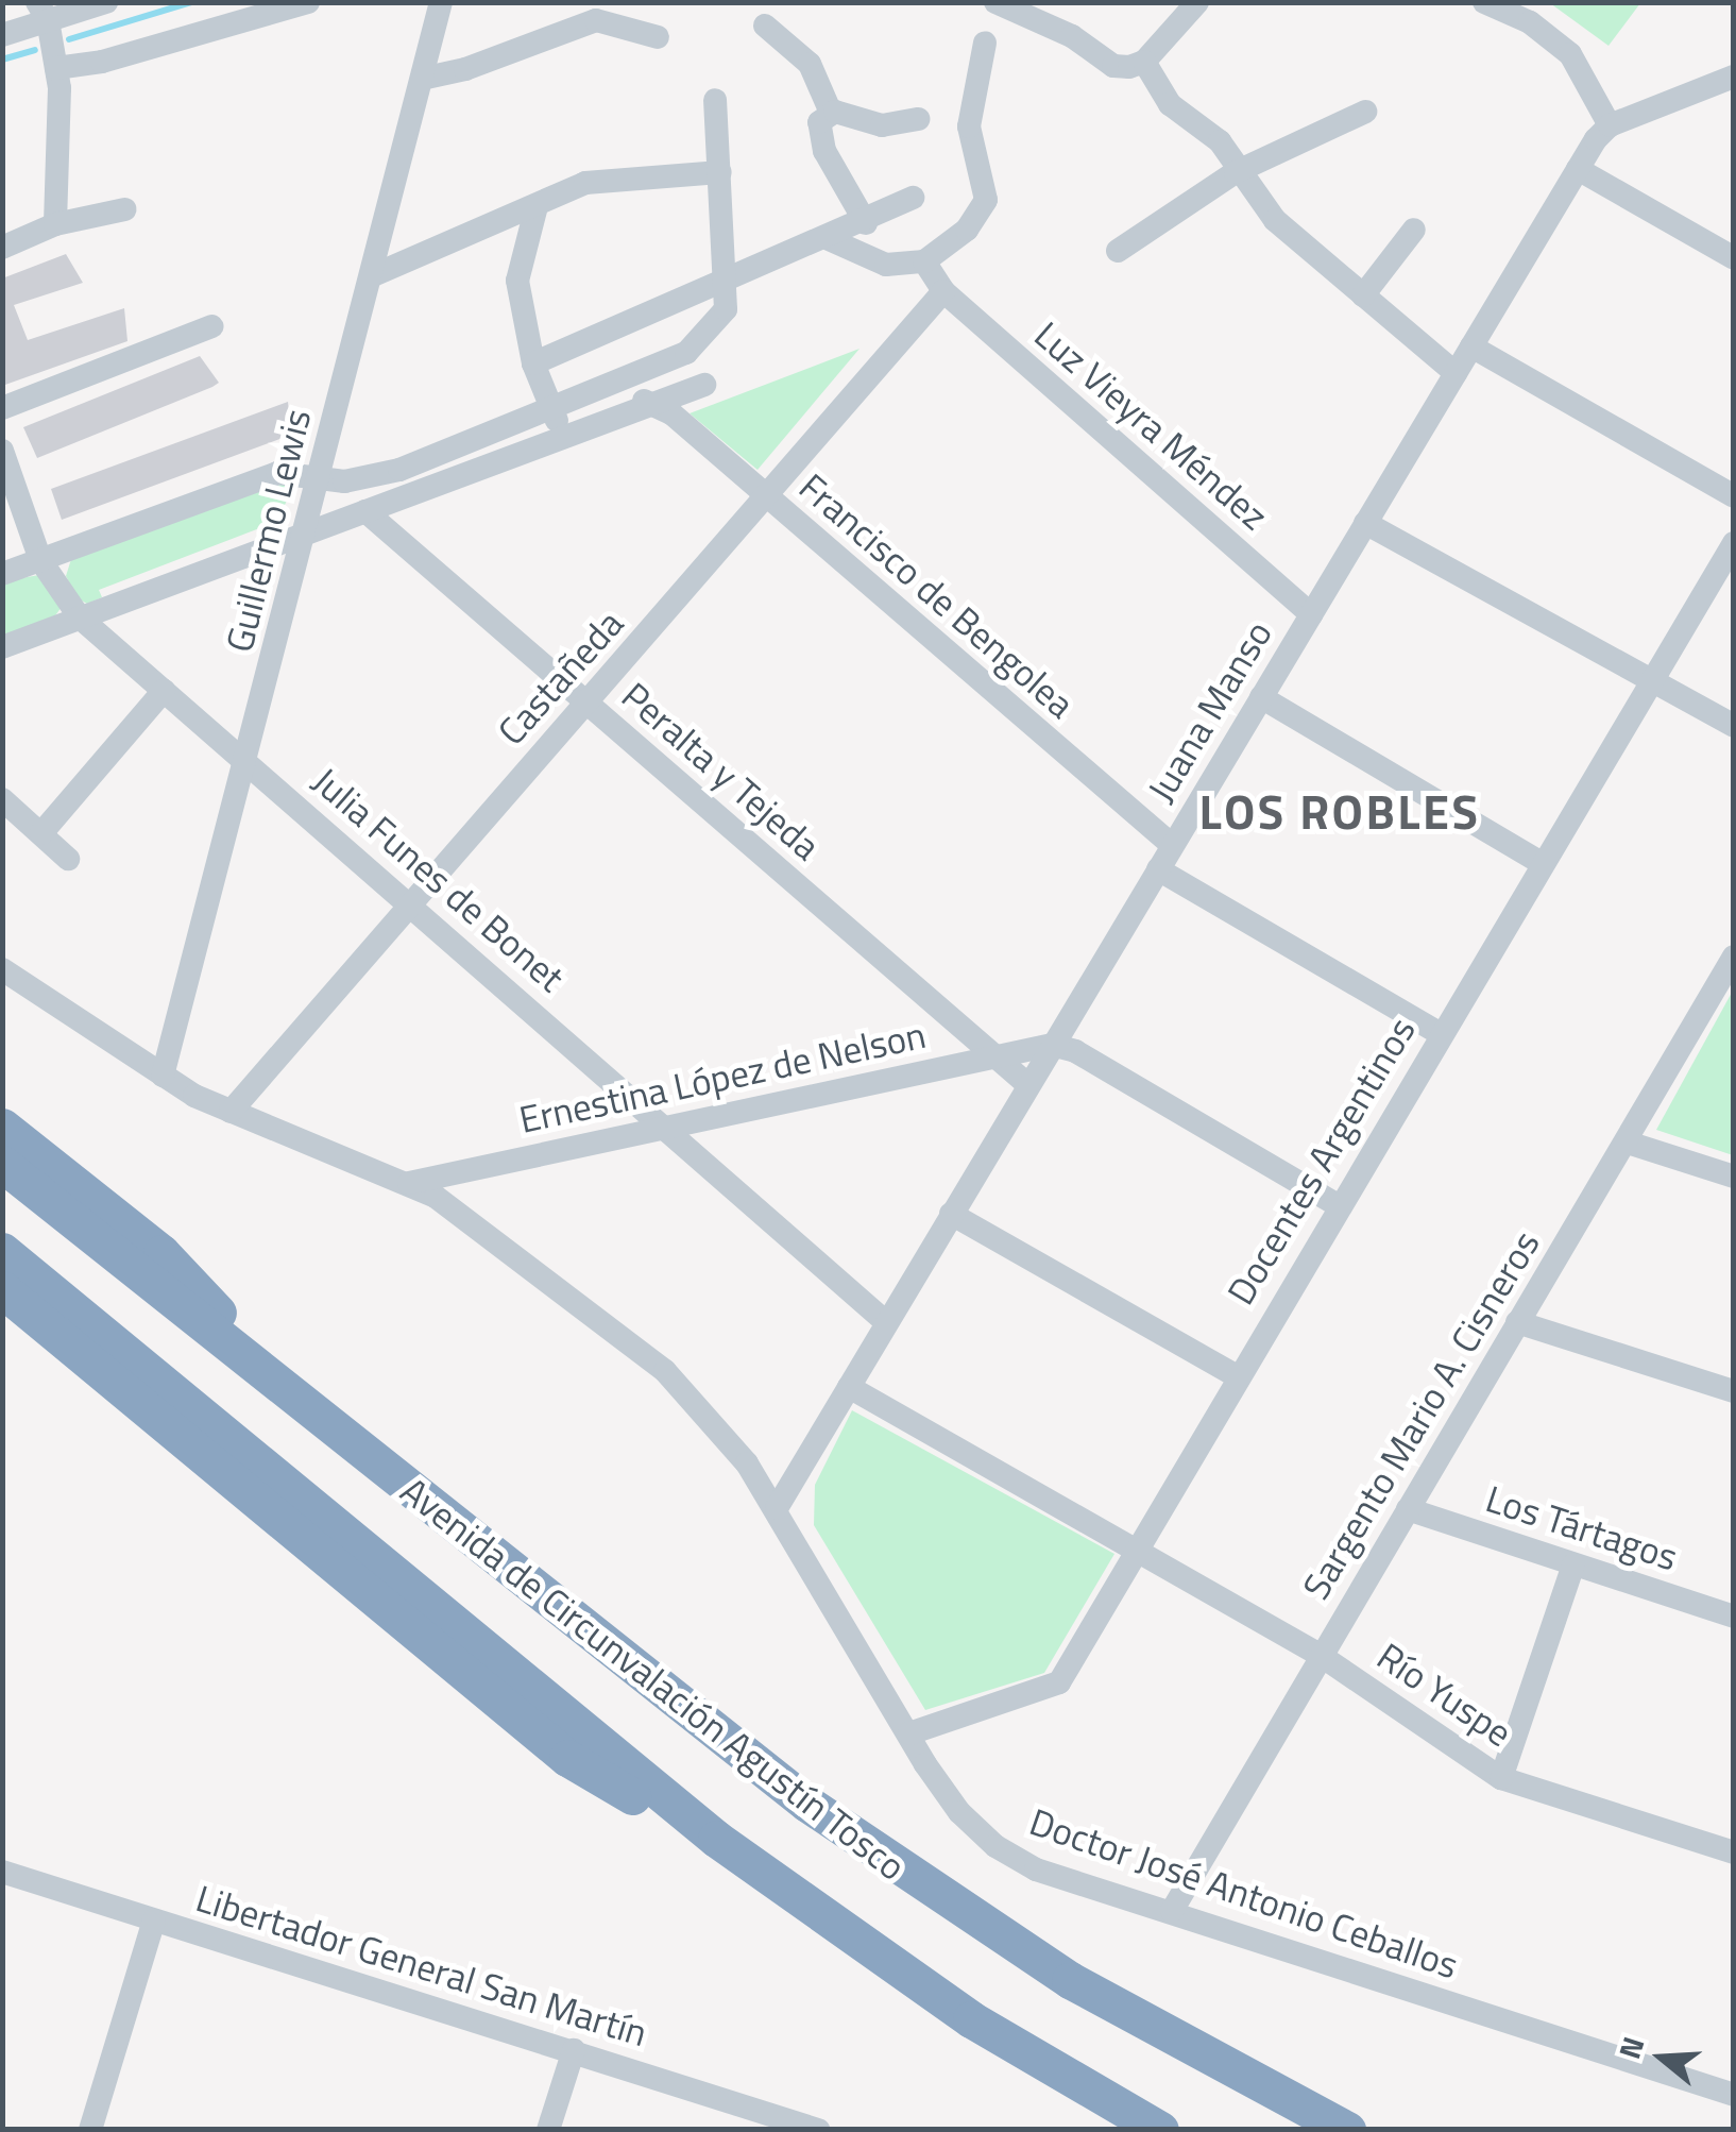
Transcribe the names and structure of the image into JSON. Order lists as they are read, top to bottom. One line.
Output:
{"streets":{"highway":["Avenida de Circunvalación Agustín Tosco"],"street":["Luz Vieyra Méndez","Guillermo Lewis","Francisco de Bengolea","Castañeda","Juana Manso","Peralta y Tejeda","Julia Funes de Bonet","Ernestina López de Nelson","Docentes Argentinos","Sargento Mario A. Cisneros","Los Tártagos","Río Yuspe","Doctor José Antonio Ceballos","Libertador General San Martín"]},"crossings":[["Luz Vieyra Méndez","Castañeda"],["Luz Vieyra Méndez","Juana Manso"],["Guillermo Lewis","Julia Funes de Bonet"],["Guillermo Lewis","Doctor José Antonio Ceballos"],["Francisco de Bengolea","Castañeda"],["Francisco de Bengolea","Juana Manso"],["Castañeda","Peralta y Tejeda"],["Castañeda","Julia Funes de Bonet"],["Castañeda","Doctor José Antonio Ceballos"],["Juana Manso","Peralta y Tejeda"],["Juana Manso","Julia Funes de Bonet"],["Juana Manso","Ernestina López de Nelson"],["Juana Manso","Doctor José Antonio Ceballos"],["Peralta y Tejeda","Ernestina López de Nelson"],["Julia Funes de Bonet","Ernestina López de Nelson"],["Ernestina López de Nelson","Doctor José Antonio Ceballos"],["Docentes Argentinos","Río Yuspe"],["Docentes Argentinos","Doctor José Antonio Ceballos"],["Sargento Mario A. Cisneros","Los Tártagos"],["Sargento Mario A. Cisneros","Río Yuspe"],["Sargento Mario A. Cisneros","Doctor José Antonio Ceballos"]],"districts":["LOS ROBLES"],"north":"left"}
